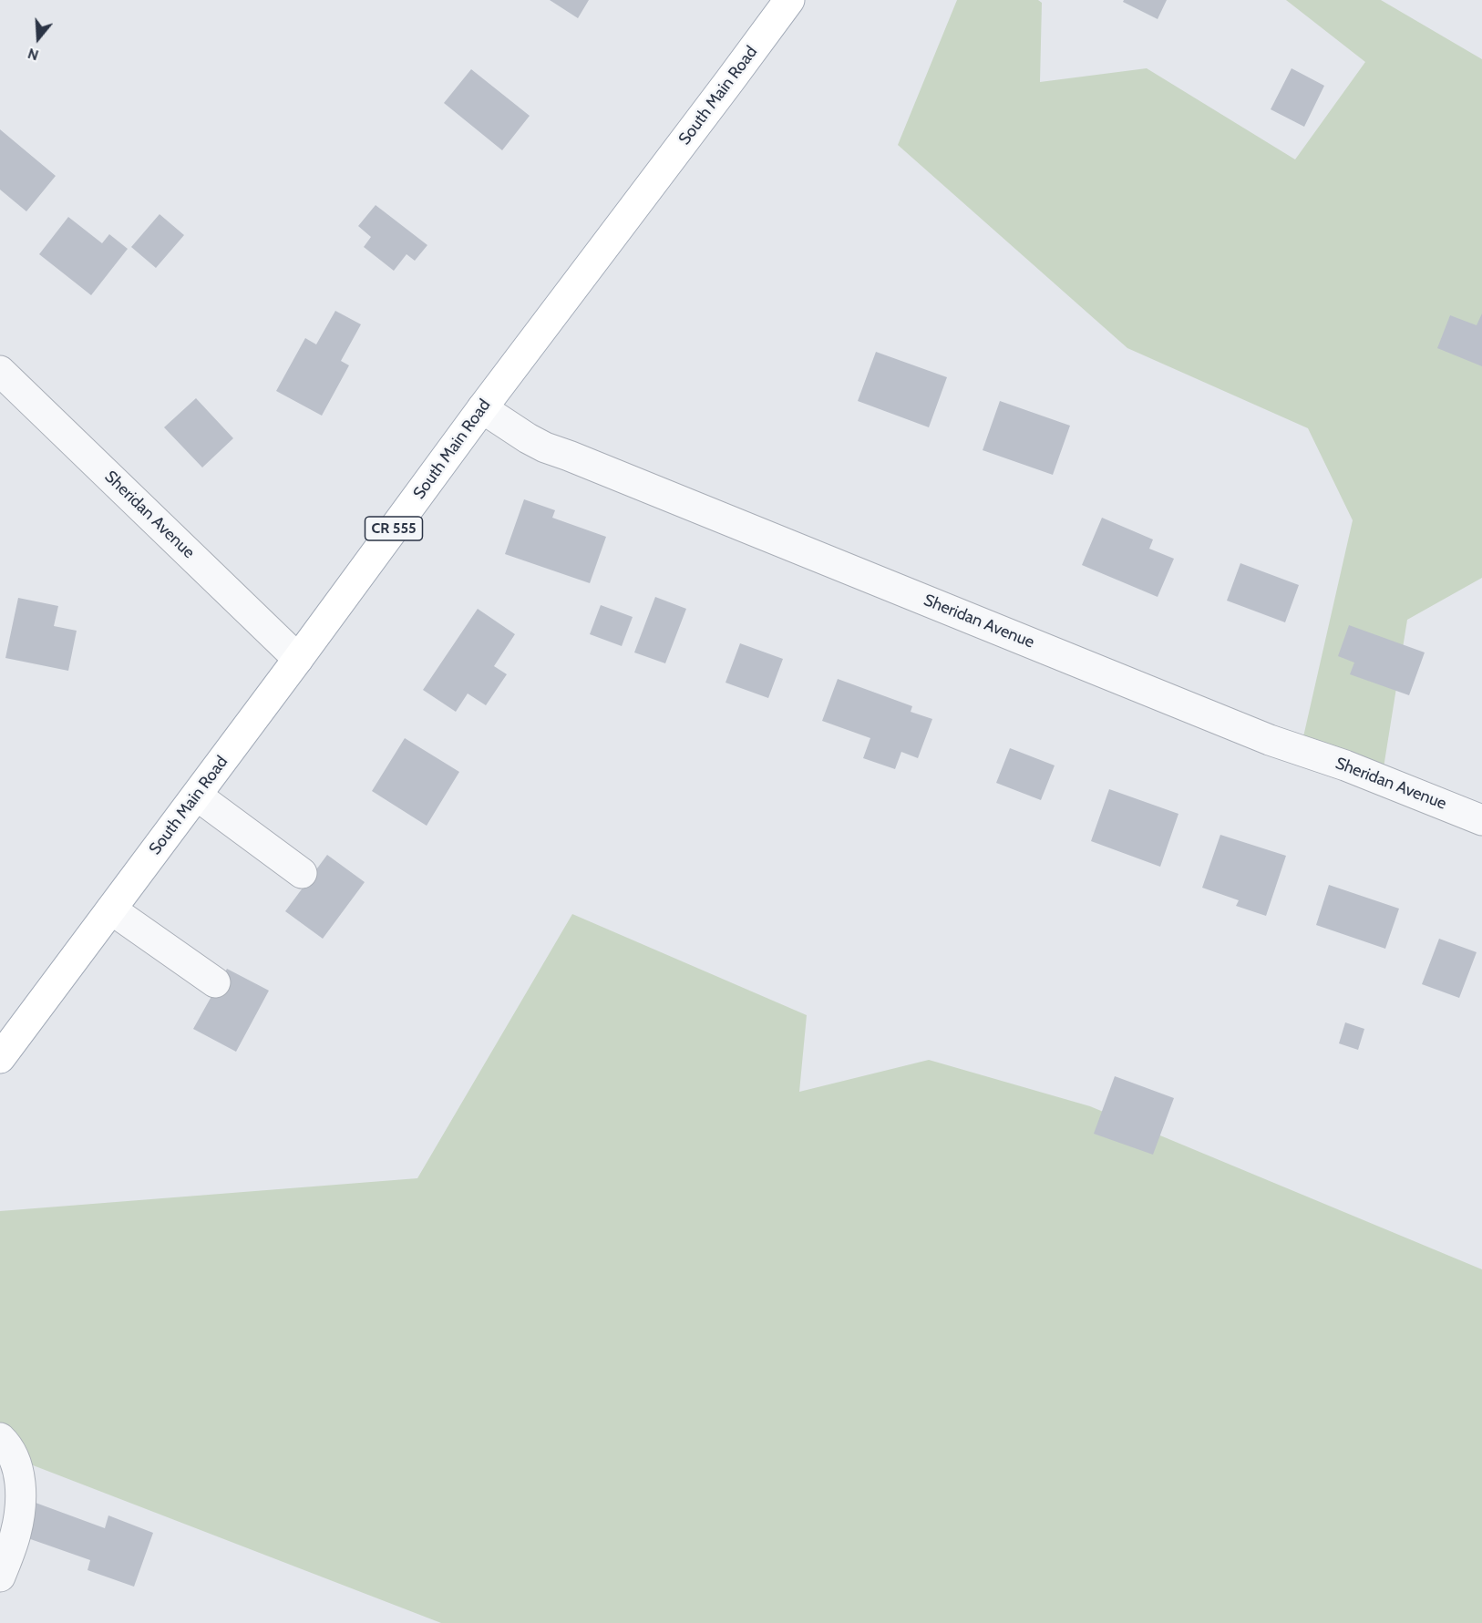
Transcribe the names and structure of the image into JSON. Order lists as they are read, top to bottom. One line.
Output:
{"streets":{"main road":["South Main Road","CR 555"],"street":["Sheridan Avenue"]},"crossings":[["South Main Road","Sheridan Avenue"]],"north":"bottom"}
